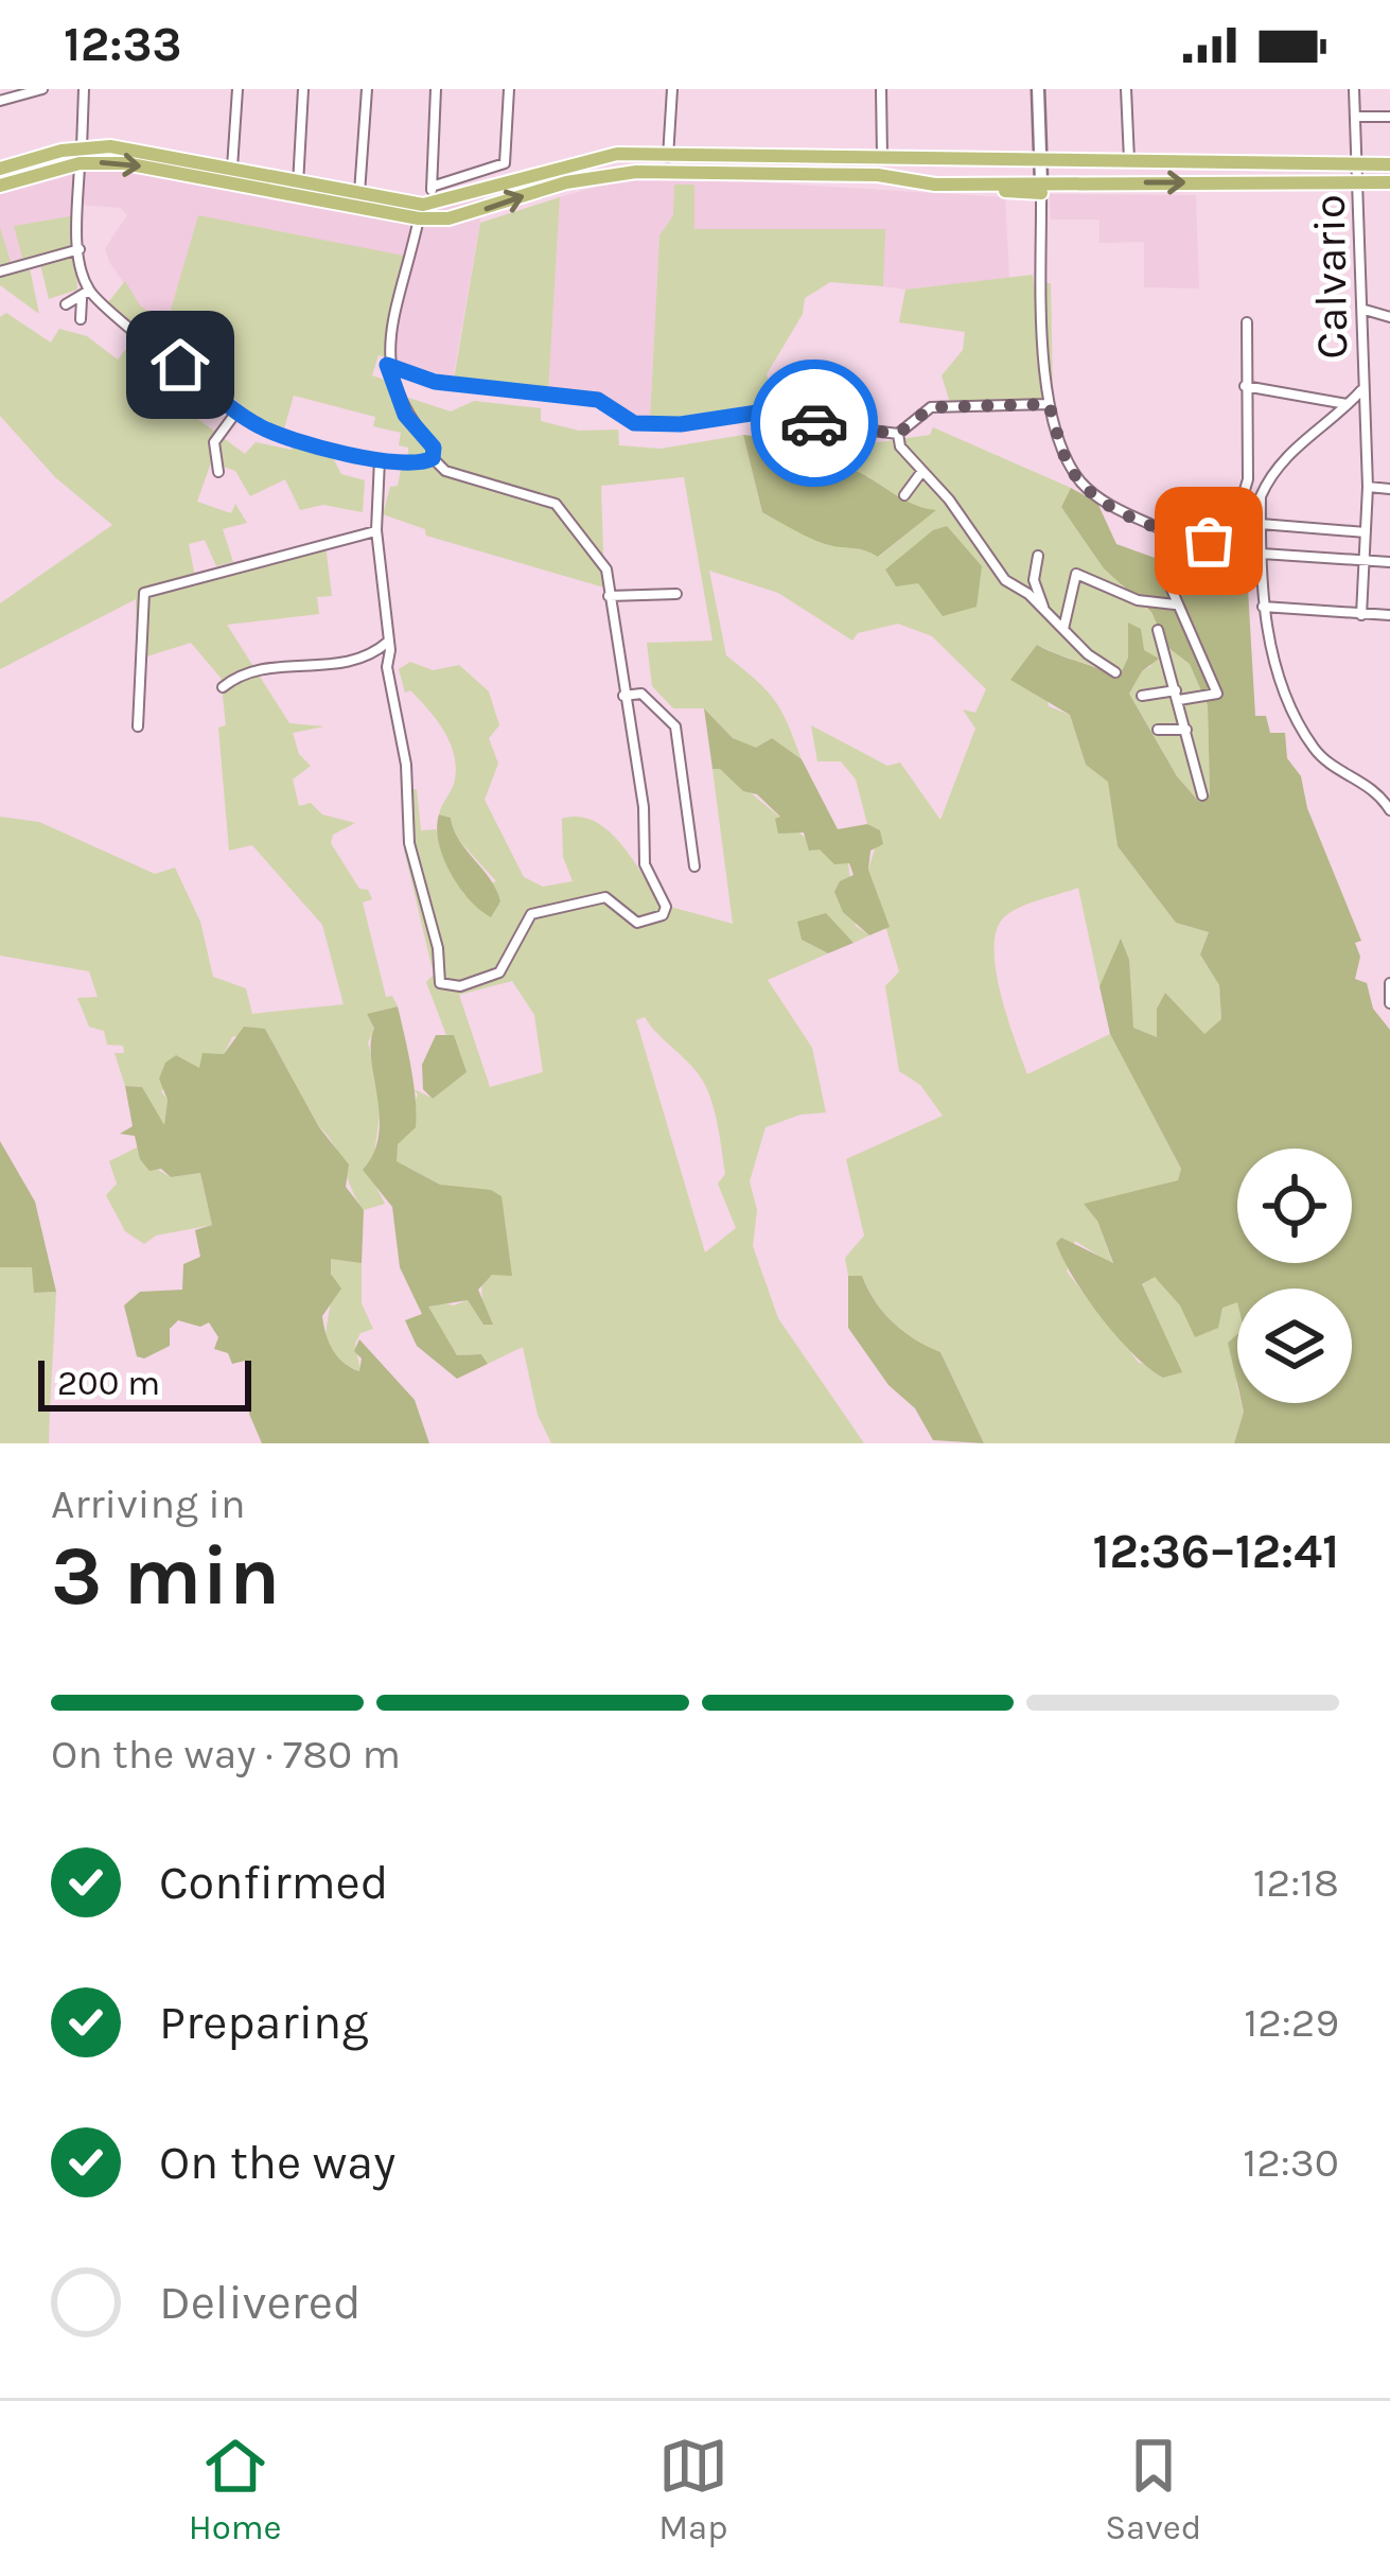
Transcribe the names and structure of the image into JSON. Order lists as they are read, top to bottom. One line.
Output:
{"streets":{"street":["Calvario"]},"scale_bar":"200 m","page":{"status":"12:33","scale":"200 m","heading":["3 min","Arriving in","12:36–12:41"],"bar":"On the way · 780 m","list":[["Confirmed","12:18"],["Preparing","12:29"],["On the way","12:30"],"Delivered"],"tabs":["Home","Map","Saved"]}}
